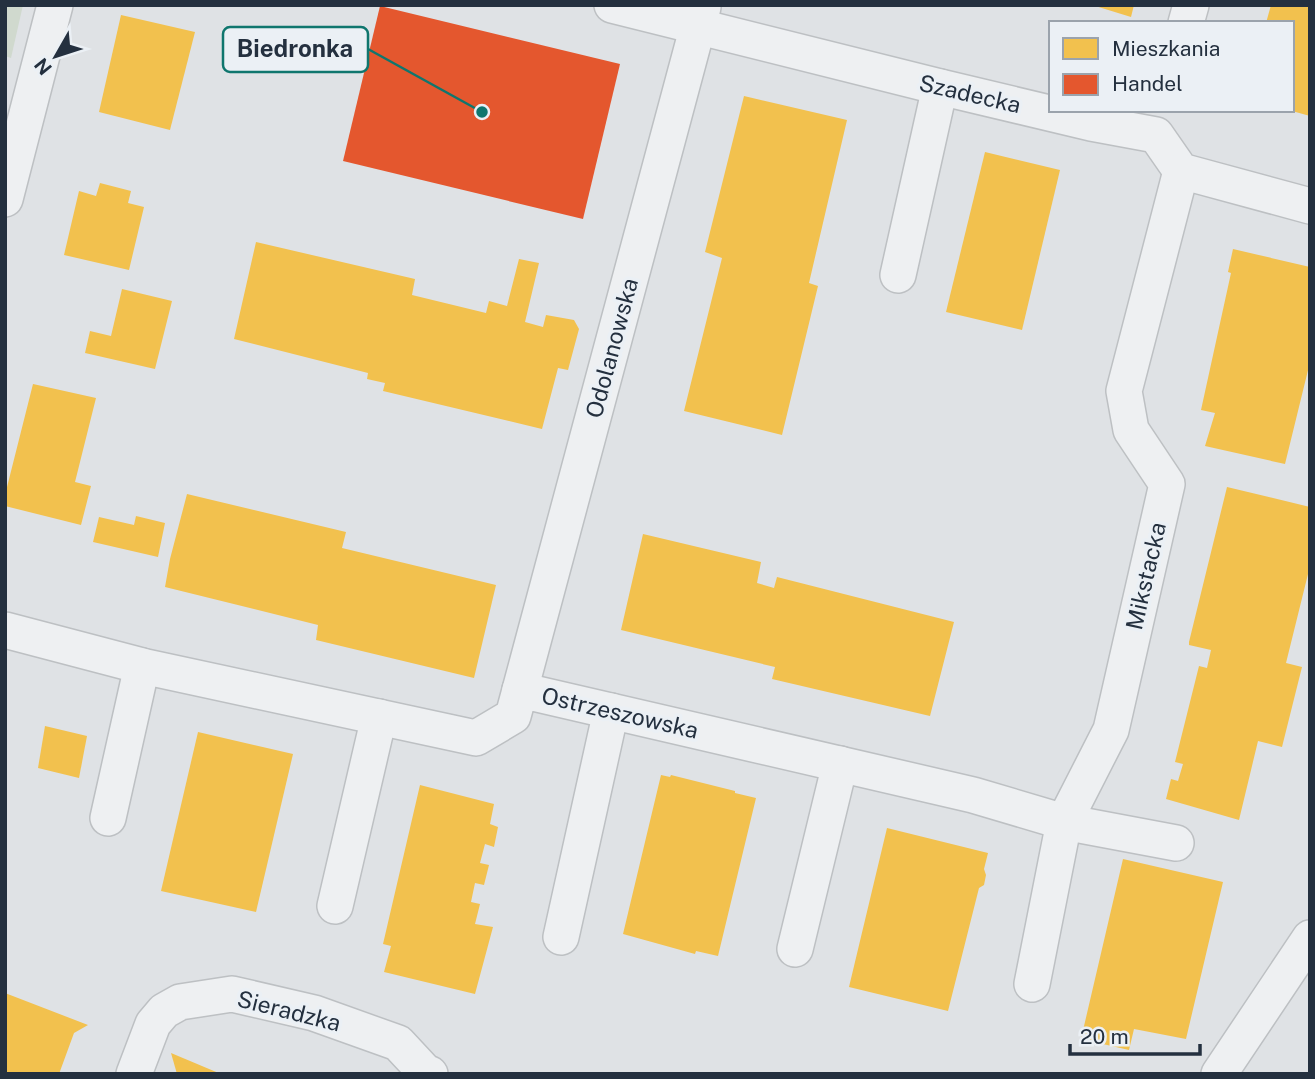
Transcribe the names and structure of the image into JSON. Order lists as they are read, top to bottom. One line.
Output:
{"streets":{"street":["Szadecka","Odolanowska","Mikstacka","Ostrzeszowska","Sieradzka"]},"crossings":[["Szadecka","Odolanowska"],["Szadecka","Mikstacka"],["Odolanowska","Ostrzeszowska"],["Mikstacka","Ostrzeszowska"]],"places":["Biedronka"],"legend":["Mieszkania","Handel"],"scale_bar":"20 m","north":"bottom left"}
